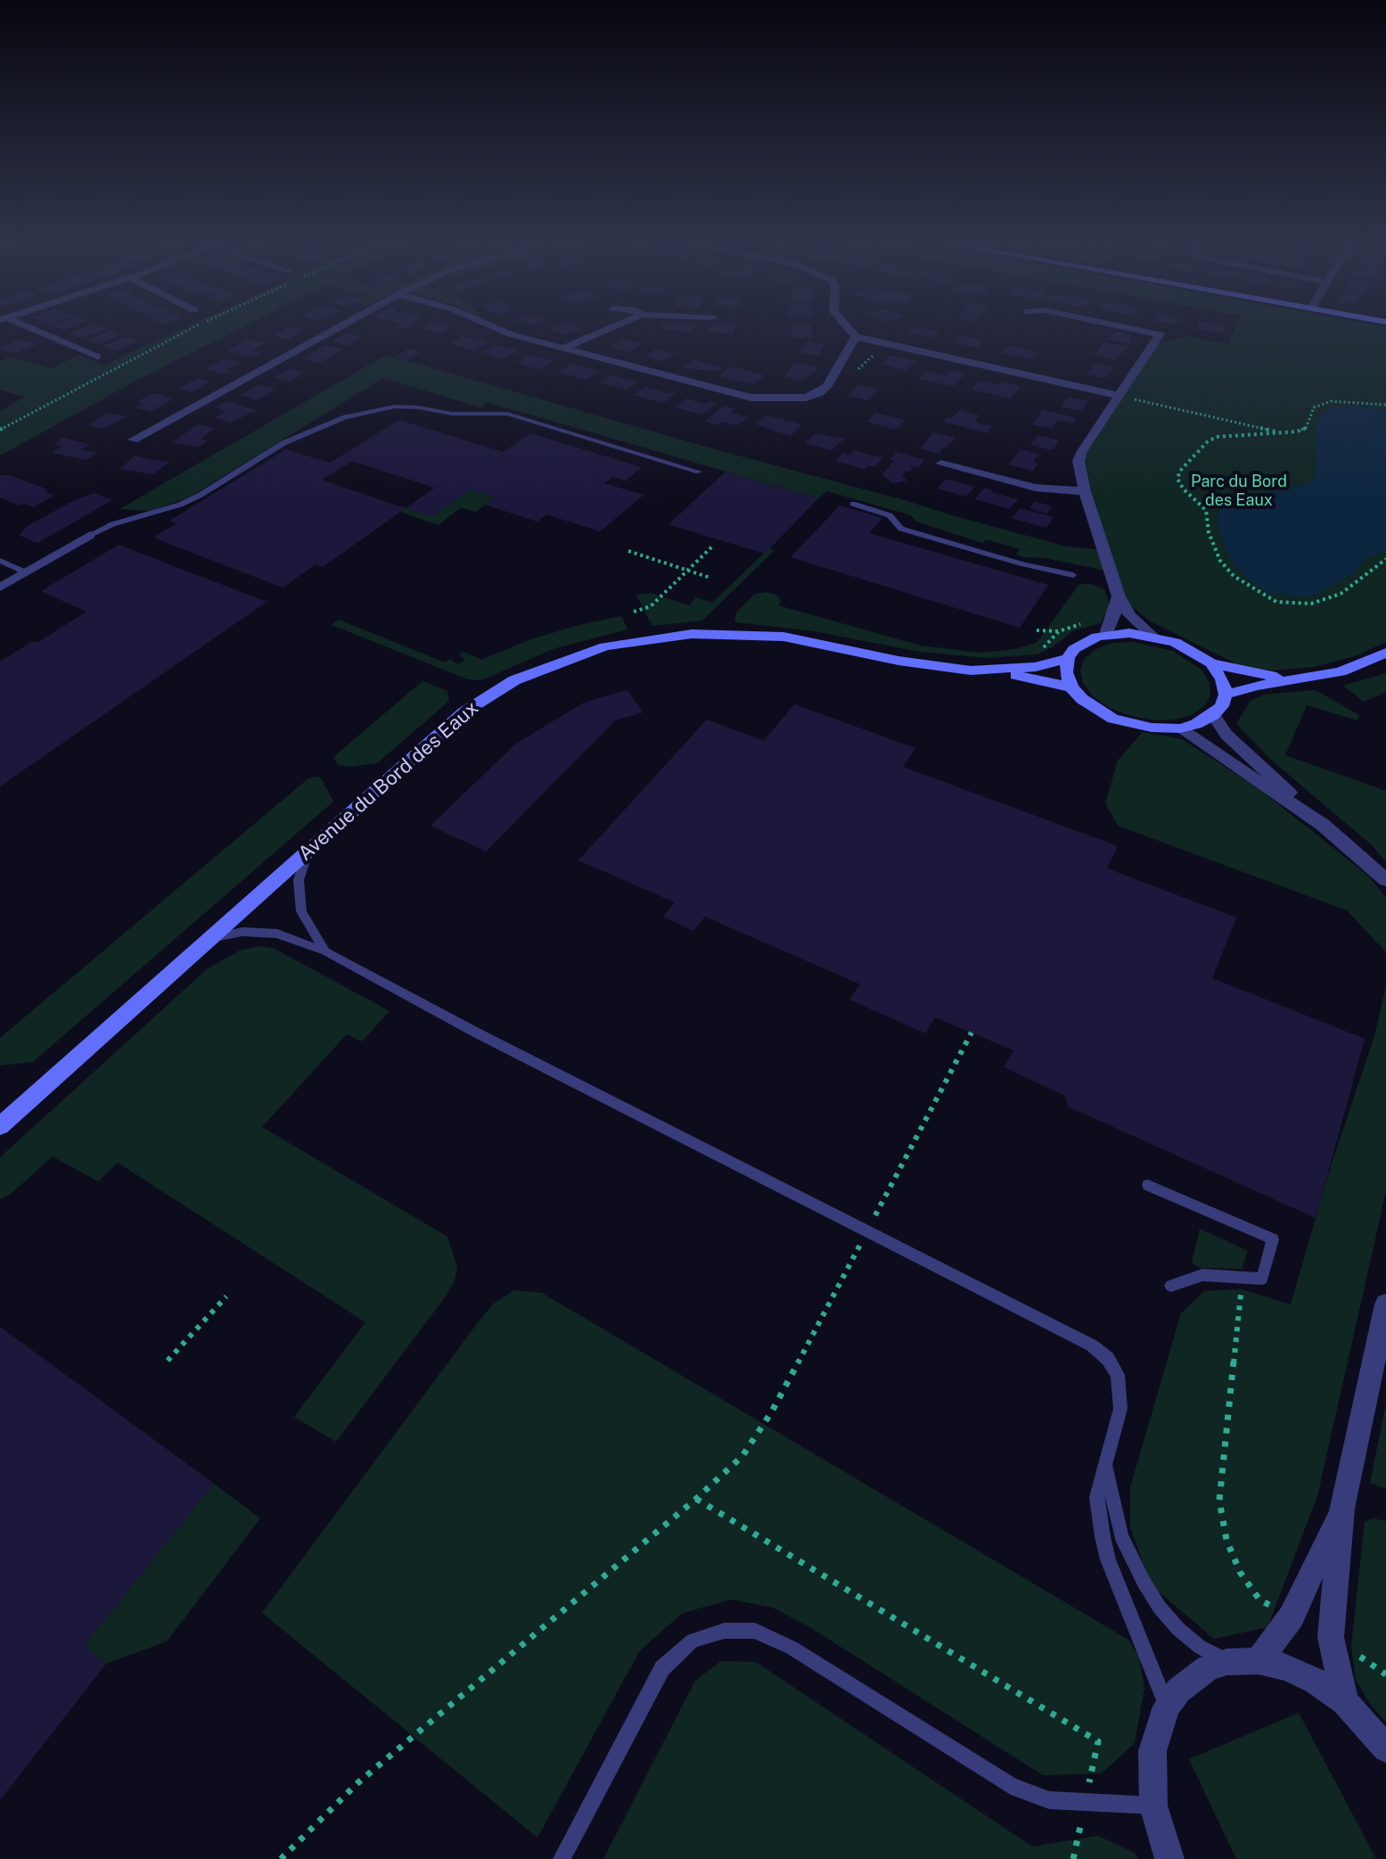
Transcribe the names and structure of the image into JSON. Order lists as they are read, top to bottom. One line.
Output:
{"streets":{"street":["Avenue du Bord des Eaux"]},"parks":["Parc du Bord des Eaux"]}
